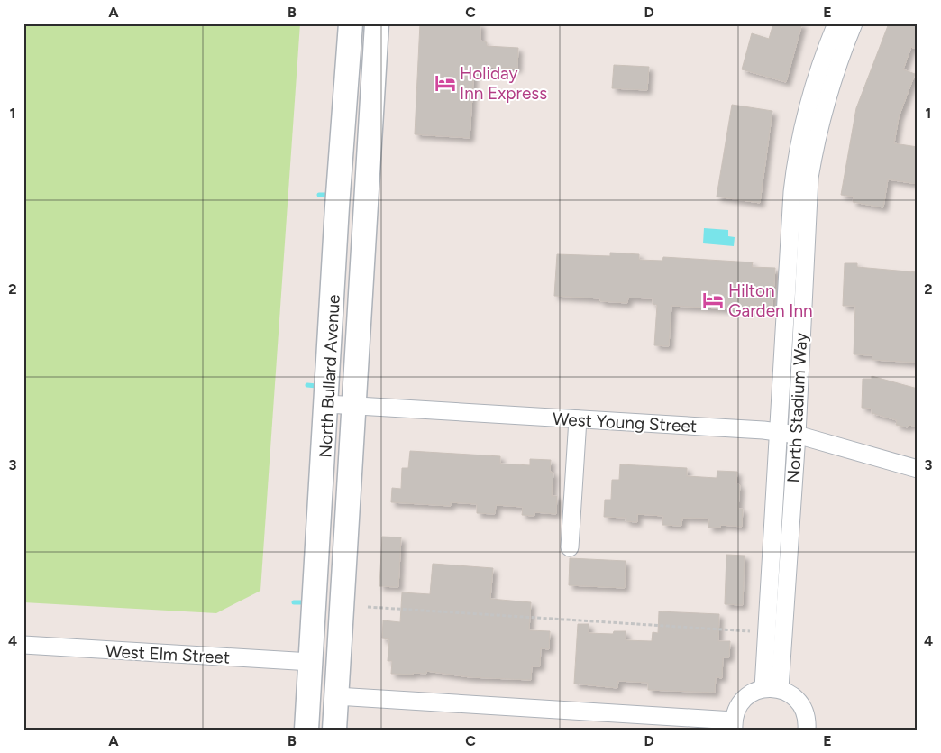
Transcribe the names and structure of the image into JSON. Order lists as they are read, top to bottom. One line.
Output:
{"streets":{"main road":["North Bullard Avenue"],"street":["North Stadium Way","West Young Street","West Elm Street"]},"crossings":[["North Bullard Avenue","West Young Street"],["North Bullard Avenue","West Elm Street"],["North Stadium Way","West Young Street"]],"places":{"hotel":["Holiday Inn Express","Hilton Garden Inn"]},"grid":{"columns":["A","B","C","D","E"],"rows":["1","2","3","4"]}}
